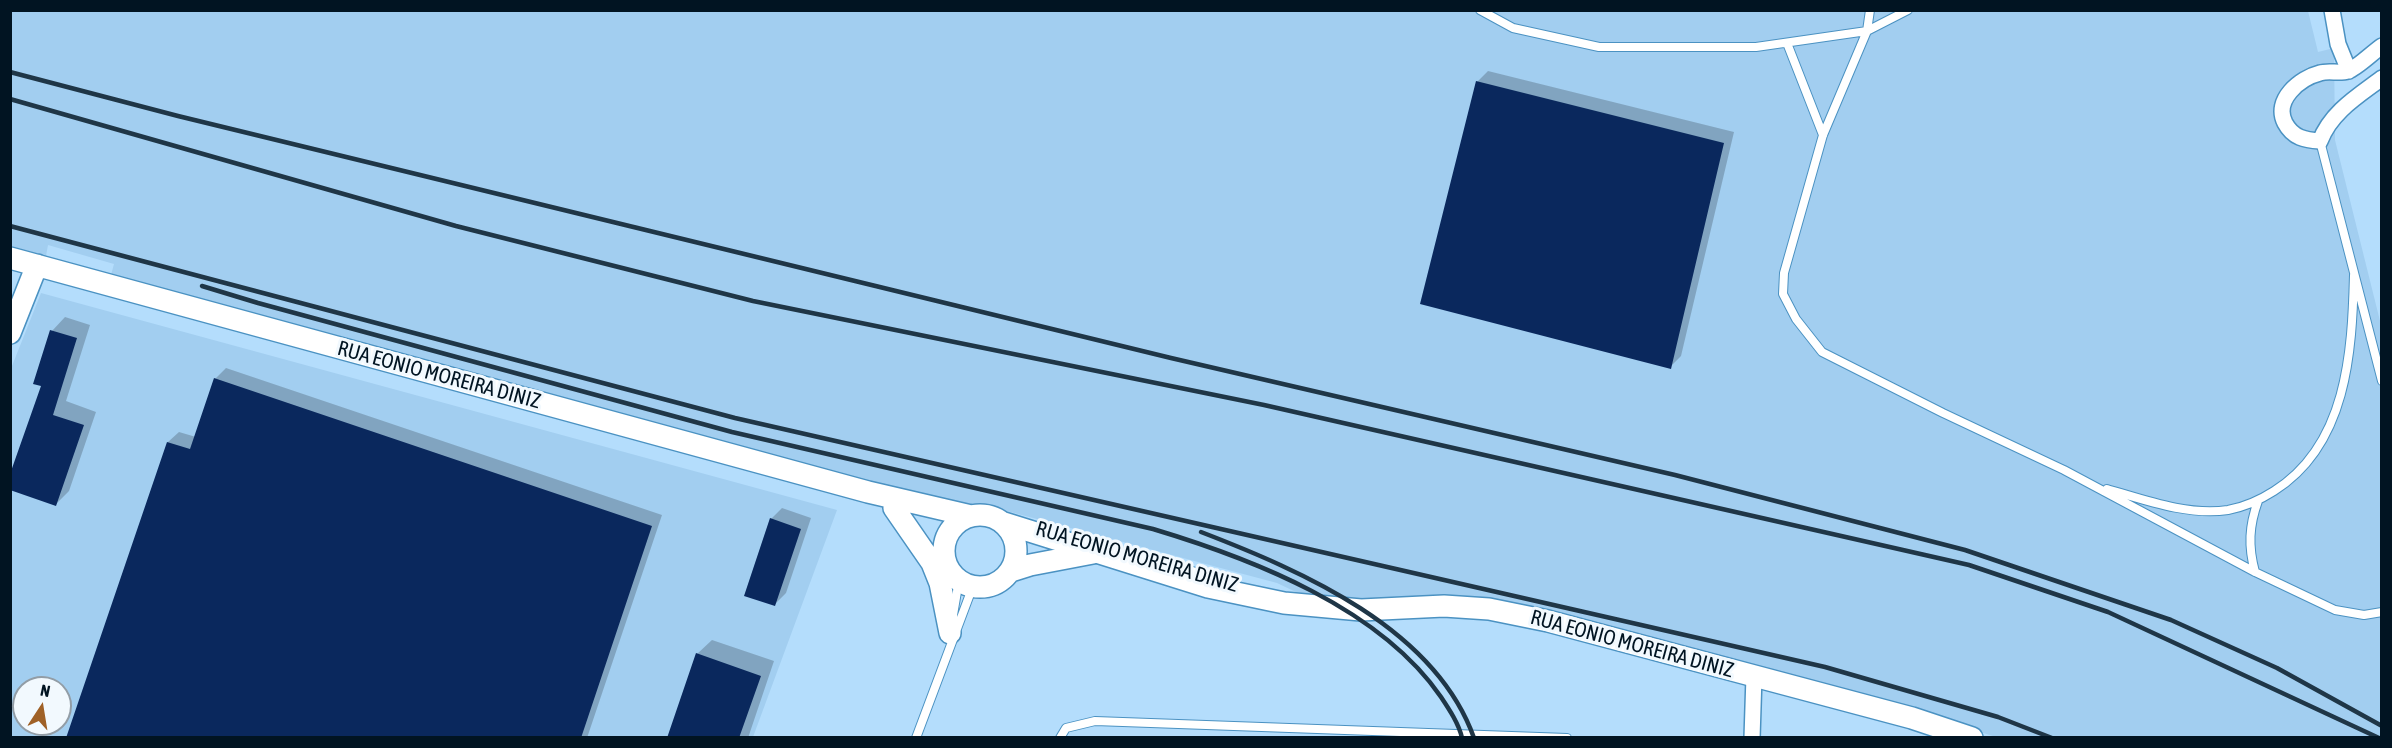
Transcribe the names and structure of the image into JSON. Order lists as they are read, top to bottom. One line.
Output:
{"streets":{"main road":["RUA EONIO MOREIRA DINIZ"]},"north":"top"}
